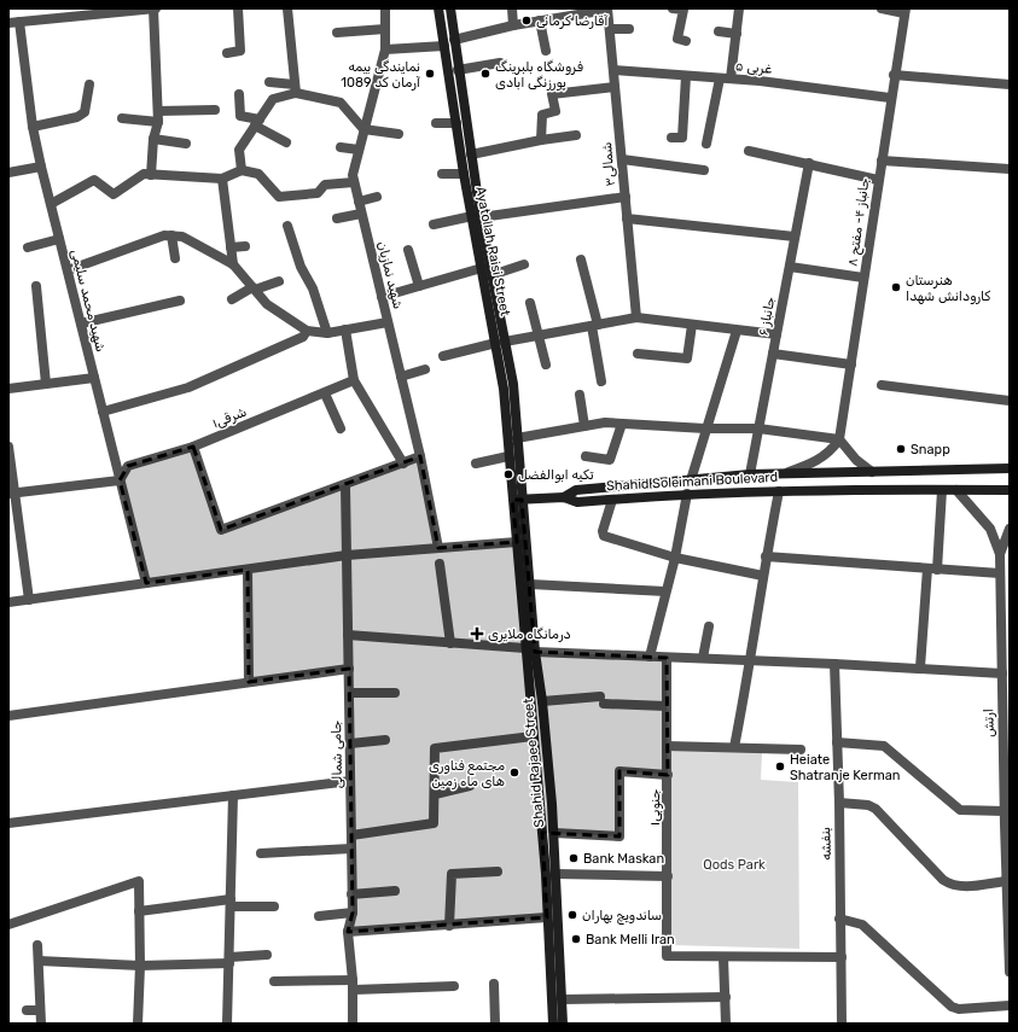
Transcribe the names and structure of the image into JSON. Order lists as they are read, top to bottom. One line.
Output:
{"streets":{"main road":["Ayatollah Raisi Street","Shahid Soleimani Boulevard","Shahid Rajaee Street"],"street":["غربی ۵","شمالی۳","جانباز ۴- مفتح ۸","شهید نمازیان","شهید محمد سلیمی","جانباز ۶","شرقی۱","ارتش","جامی شمالی","جنوبی۱","بنفشه"]},"crossings":[["غربی ۵","شمالی۳"],["غربی ۵","جانباز ۴- مفتح ۸"],["Ayatollah Raisi Street","Shahid Rajaee Street"],["شهید محمد سلیمی","شرقی۱"],["جانباز ۶","Shahid Soleimani Boulevard"],["Shahid Soleimani Boulevard","ارتش"]],"parks":["Qods Park"],"places":{"other":["آقارضا کرمانی","نمایندگی بیمه آرمان کد 1089","فروشگاه بلبرینگ پورزنگی ابادی","هنرستان کارودانش شهدا","Snapp","تکیه ابوالفضل","Heiate Shatranje Kerman","مجتمع فناوری های ماه زمین","Bank Maskan","ساندویچ بهاران","Bank Melli Iran"],"health":["درمانگاه ملایری"]}}
